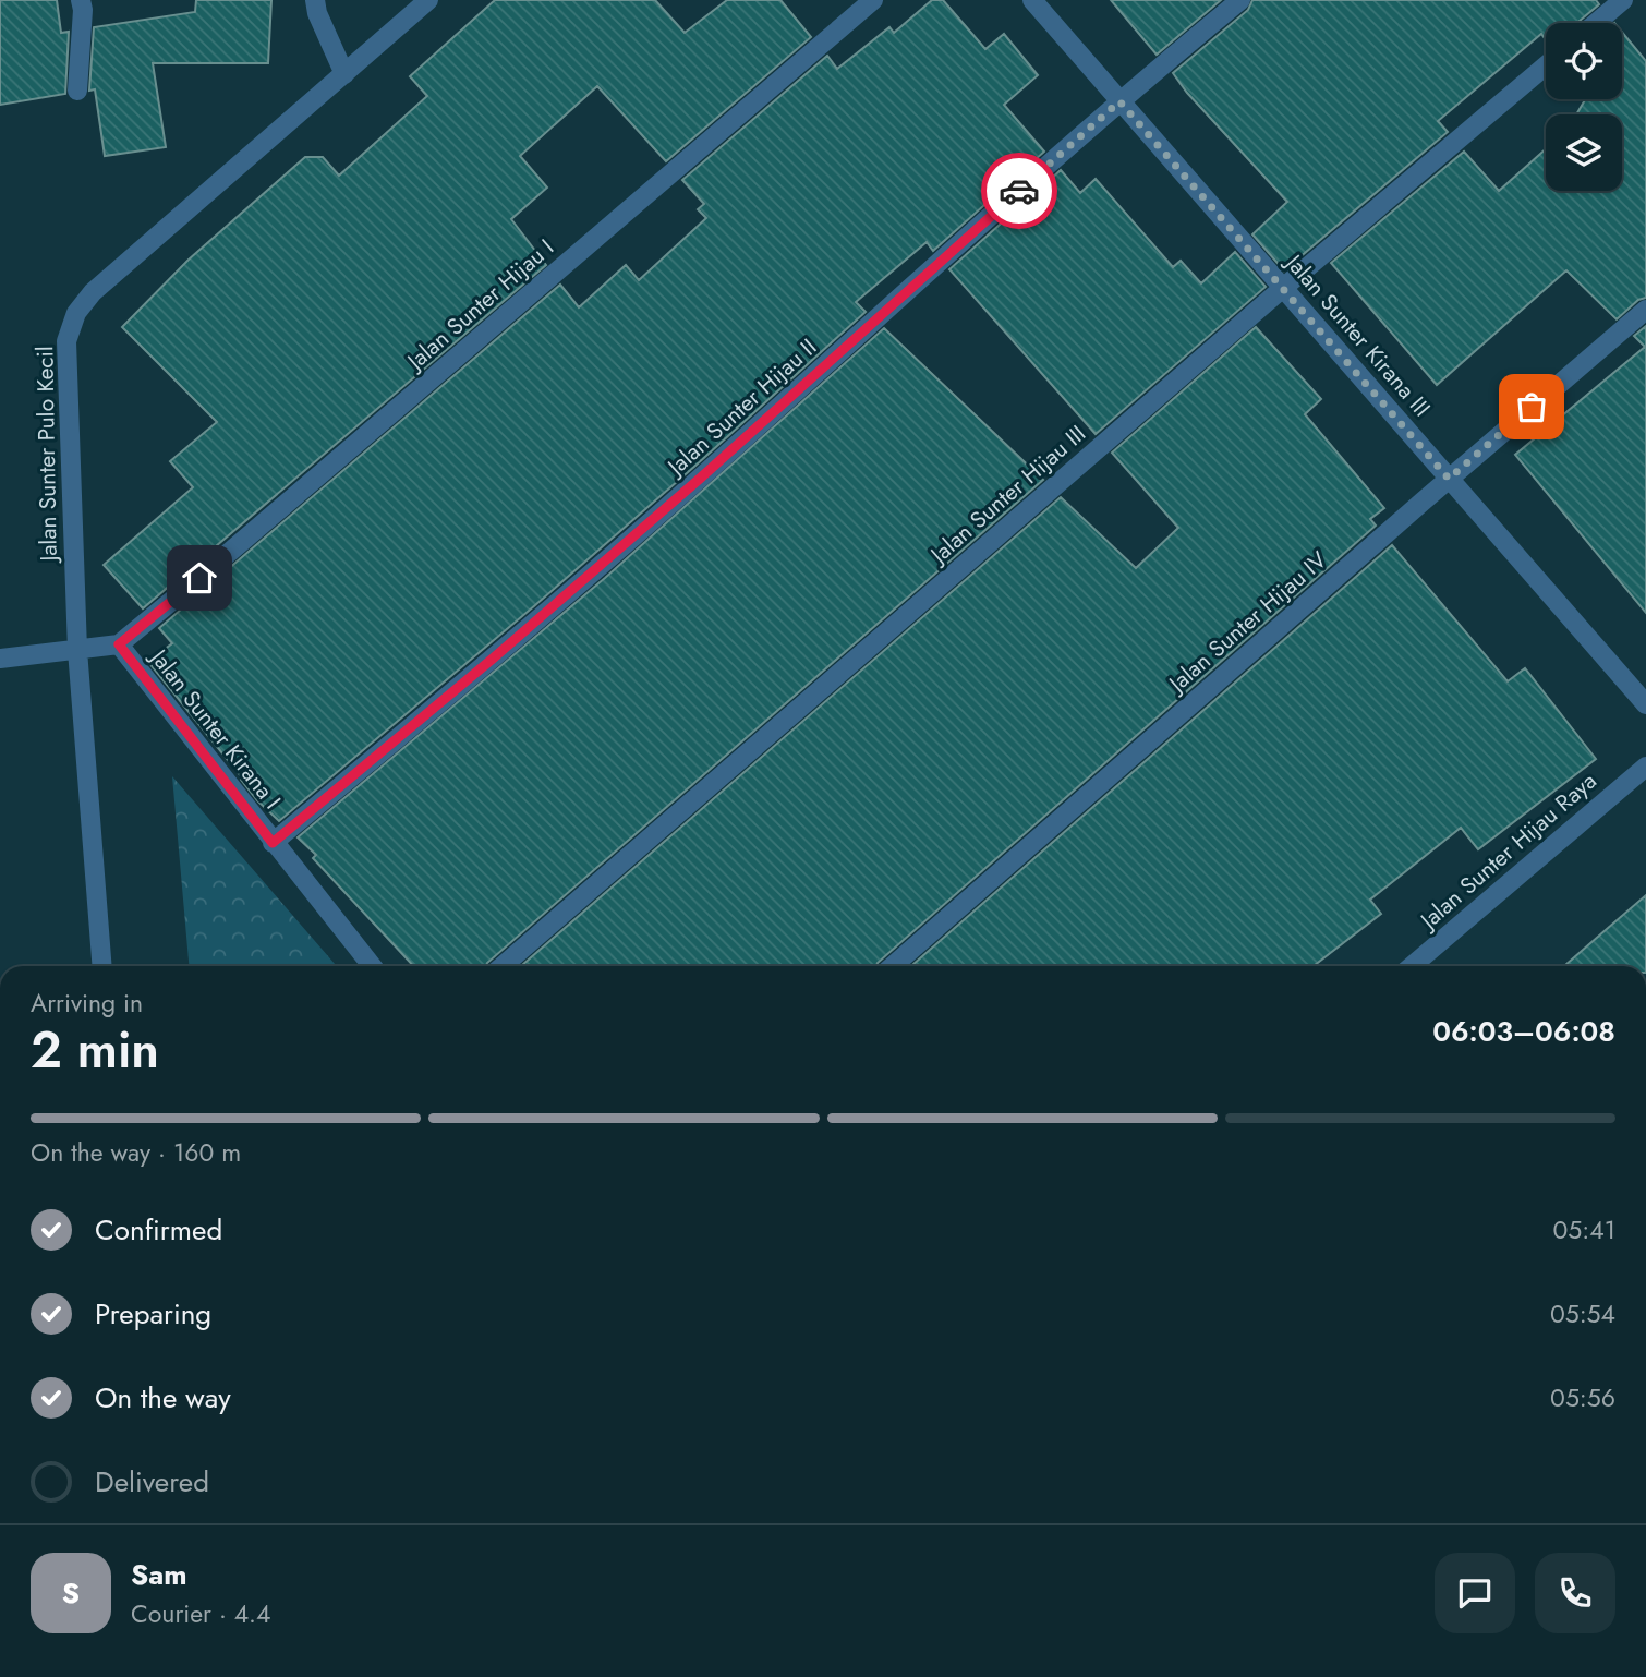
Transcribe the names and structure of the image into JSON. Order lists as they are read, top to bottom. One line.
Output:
{"streets":{"street":["Jalan Sunter Hijau I","Jalan Sunter Kirana III","Jalan Sunter Hijau II","Jalan Sunter Pulo Kecil","Jalan Sunter Hijau III","Jalan Sunter Hijau IV","Jalan Sunter Kirana I","Jalan Sunter Hijau Raya"]},"crossings":[["Jalan Sunter Hijau I","Jalan Sunter Kirana I"],["Jalan Sunter Kirana III","Jalan Sunter Hijau II"],["Jalan Sunter Kirana III","Jalan Sunter Hijau III"],["Jalan Sunter Kirana III","Jalan Sunter Hijau IV"],["Jalan Sunter Hijau II","Jalan Sunter Kirana I"],["Jalan Sunter Pulo Kecil","Jalan Sunter Kirana I"]],"page":{"heading":["2 min","Arriving in","06:03–06:08"],"panel":["Sam","Courier · 4.4"],"bar":"On the way · 160 m","list":[["Confirmed","05:41"],["Preparing","05:54"],["On the way","05:56"],"Delivered"],"round":"S"}}
